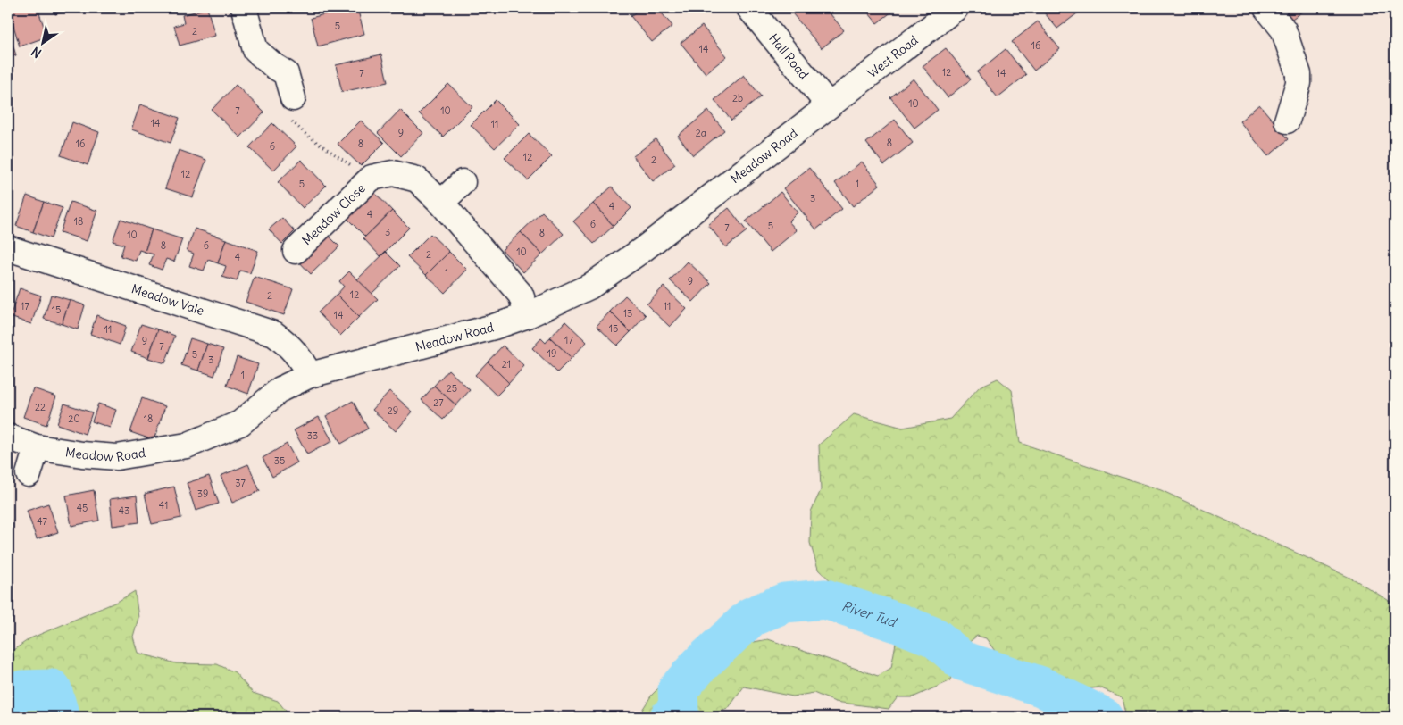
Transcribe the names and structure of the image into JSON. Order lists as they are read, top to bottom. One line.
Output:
{"streets":{"street":["Hall Road","West Road","Meadow Road","Meadow Close","Meadow Vale"]},"crossings":[["Hall Road","West Road"],["Hall Road","Meadow Road"],["West Road","Meadow Road"],["Meadow Road","Meadow Close"],["Meadow Road","Meadow Vale"]],"water":["River Tud"],"house_numbers":["5","2","16","14","12","7","14","2b","10","7","10","14","11","9","2a","8","16","8","6","12","2","12","5","1","3","4","4","18","6","5","7","3","8","10","8","6","10","2","4","1","9","12","2","17","11","15","13","14","15","11","17","9","7","19","5","3","21","1","25","27","22","29","20","18","33","35","37","39","41","45","43","47"],"north":"bottom left"}
